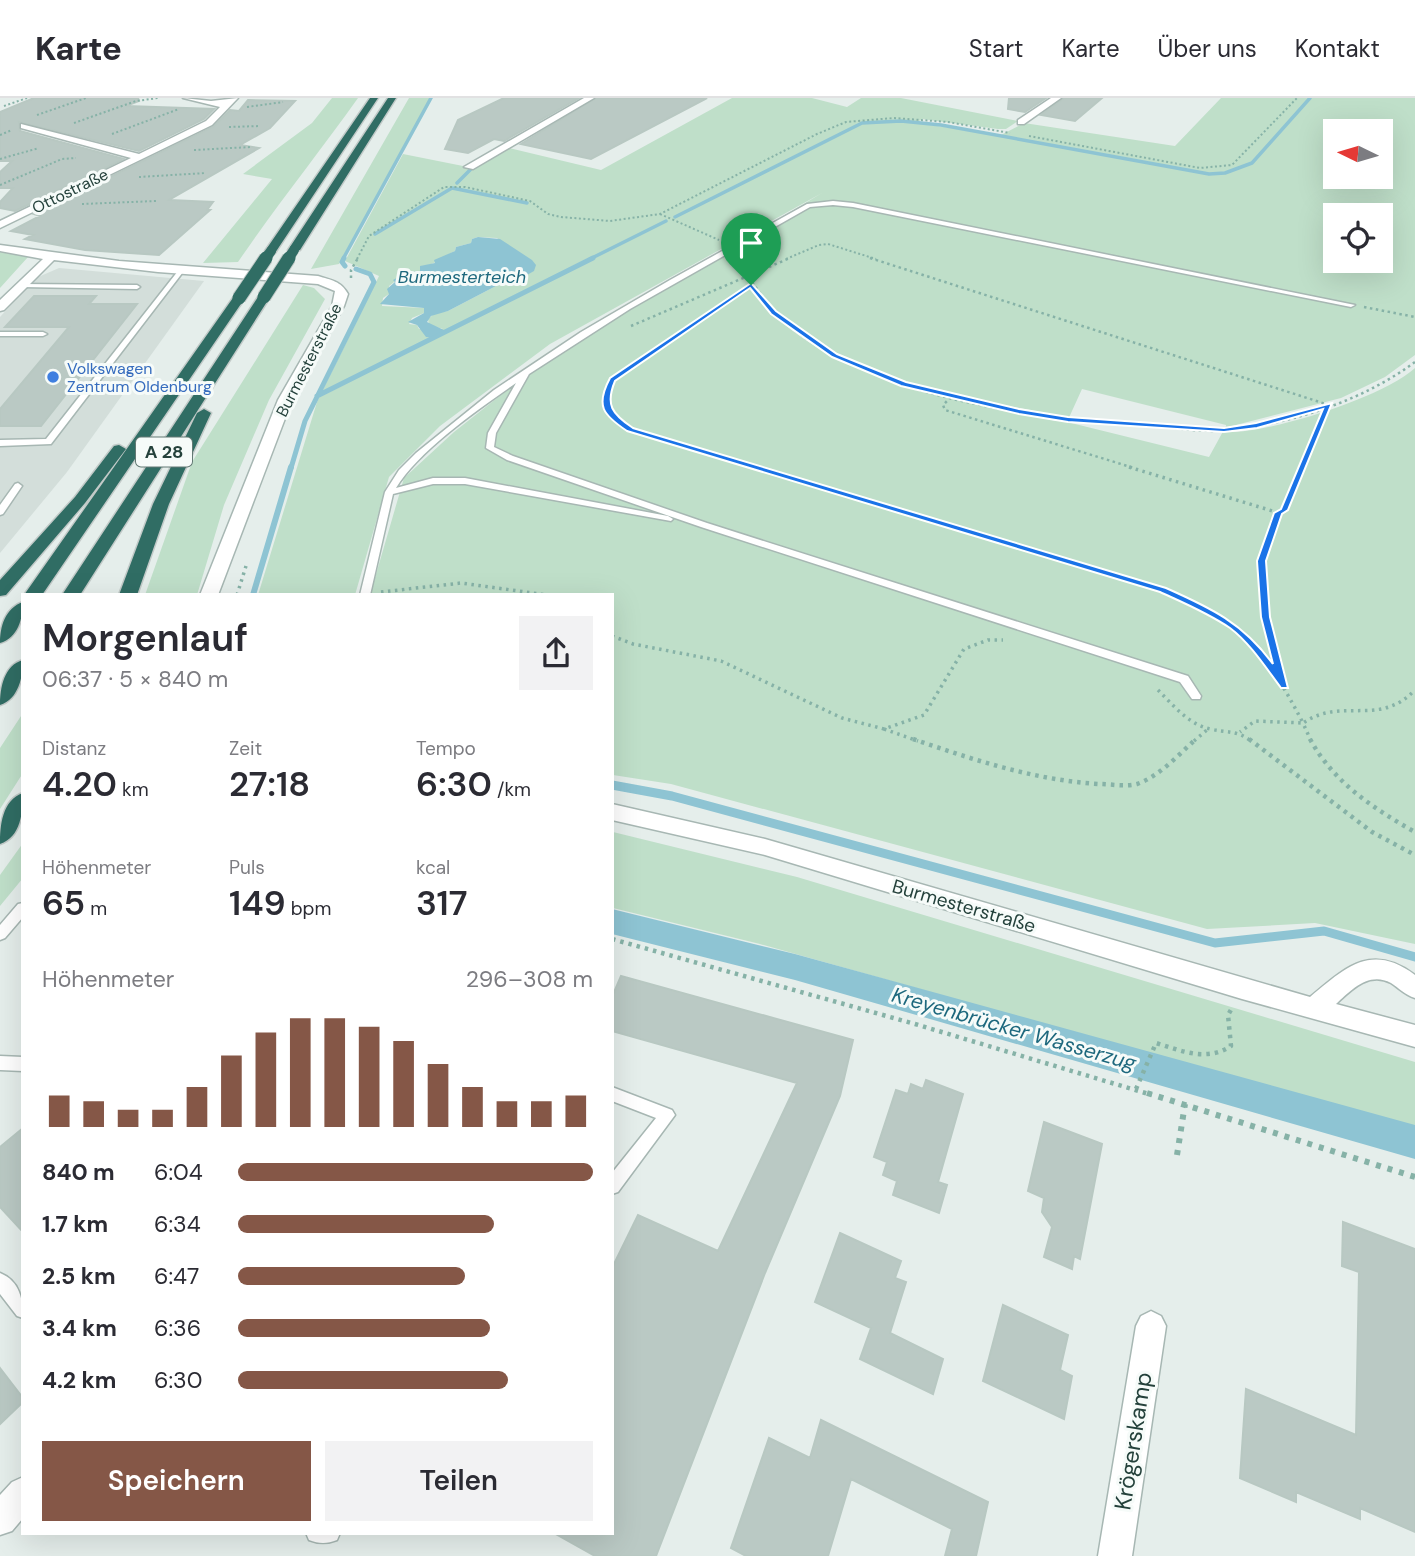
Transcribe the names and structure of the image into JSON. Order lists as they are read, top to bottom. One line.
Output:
{"streets":{"highway":["A 28"],"street":["Ottostraße","Burmesterstraße","Krögerskamp"]},"water":["Burmesterteich","Kreyenbrücker Wasserzug"],"places":["Volkswagen Zentrum Oldenburg"],"north":"left","page":{"header":"Karte","nav":["Start","Karte","Über uns","Kontakt"],"heading":["Morgenlauf","06:37 · 5 × 840 m"],"stats":[["Distanz","4.20 km"],["Zeit","27:18"],["Tempo","6:30 /km"],["Höhenmeter","65 m"],["Puls","149 bpm"],["kcal","317"]],"chart":["Höhenmeter","296–308 m"],"list":[{"name":"840 m","note":"6:04"},{"name":"1.7 km","note":"6:34"},{"name":"2.5 km","note":"6:47"},{"name":"3.4 km","note":"6:36"},{"name":"4.2 km","note":"6:30"}],"buttons":["Speichern","Teilen"]}}
